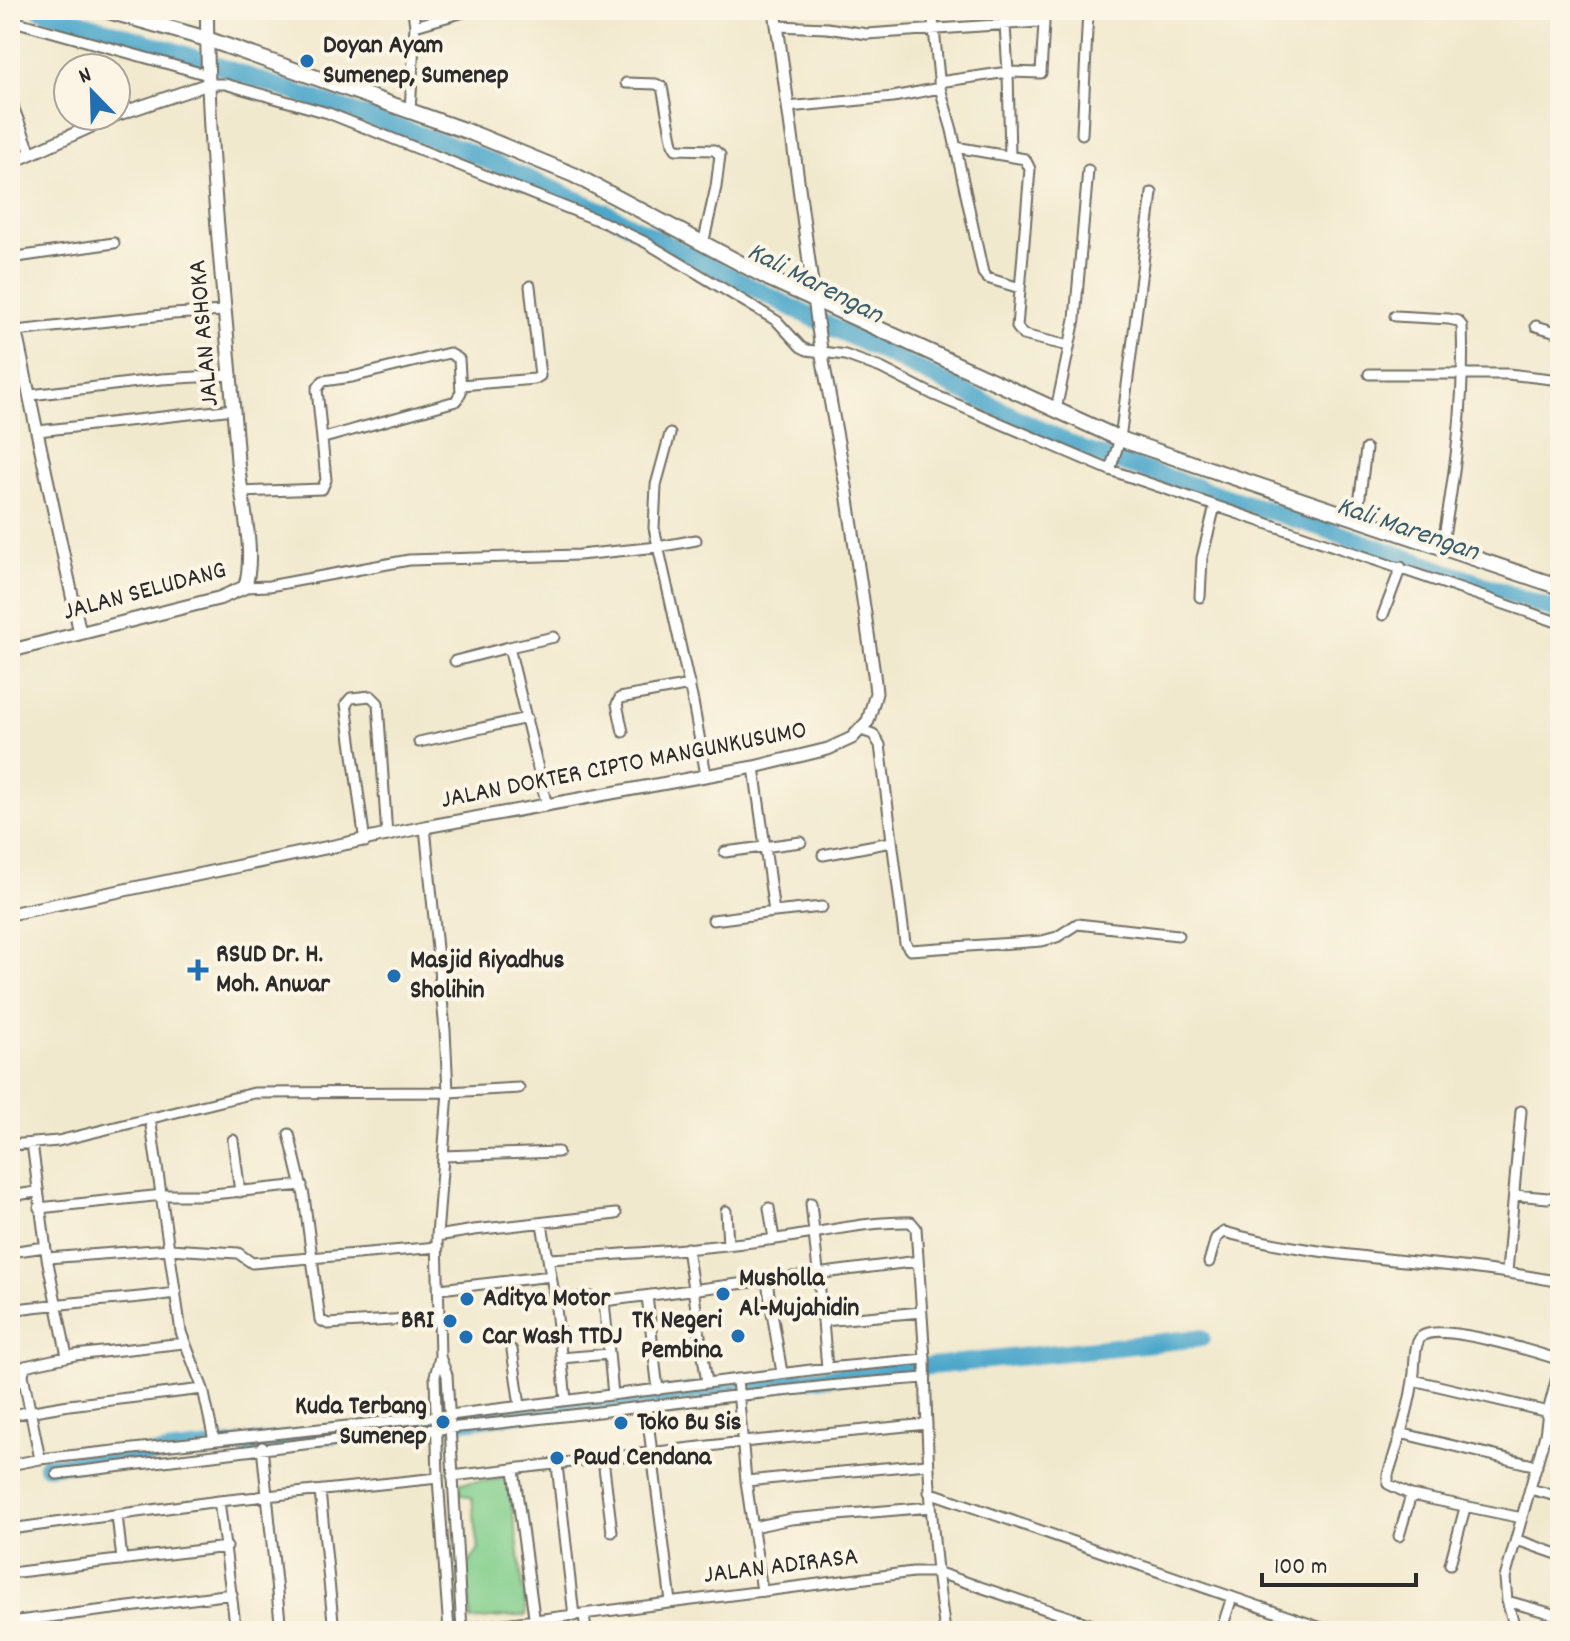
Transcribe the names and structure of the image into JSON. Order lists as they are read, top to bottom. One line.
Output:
{"streets":{"main road":["JALAN ASHOKA","JALAN SELUDANG"],"street":["JALAN DOKTER CIPTO MANGUNKUSUMO","JALAN ADIRASA"]},"crossings":[["JALAN ASHOKA","JALAN SELUDANG"]],"water":["Kali Marengan"],"places":{"other":["Doyan Ayam Sumenep, Sumenep","Masjid Riyadhus Sholihin","Musholla Al-Mujahidin","Aditya Motor","BRI","TK Negeri Pembina","Car Wash TTDJ","Kuda Terbang Sumenep","Toko Bu Sis","Paud Cendana"],"health":["RSUD Dr. H. Moh. Anwar"]},"scale_bar":"100 m","north":"top left"}
